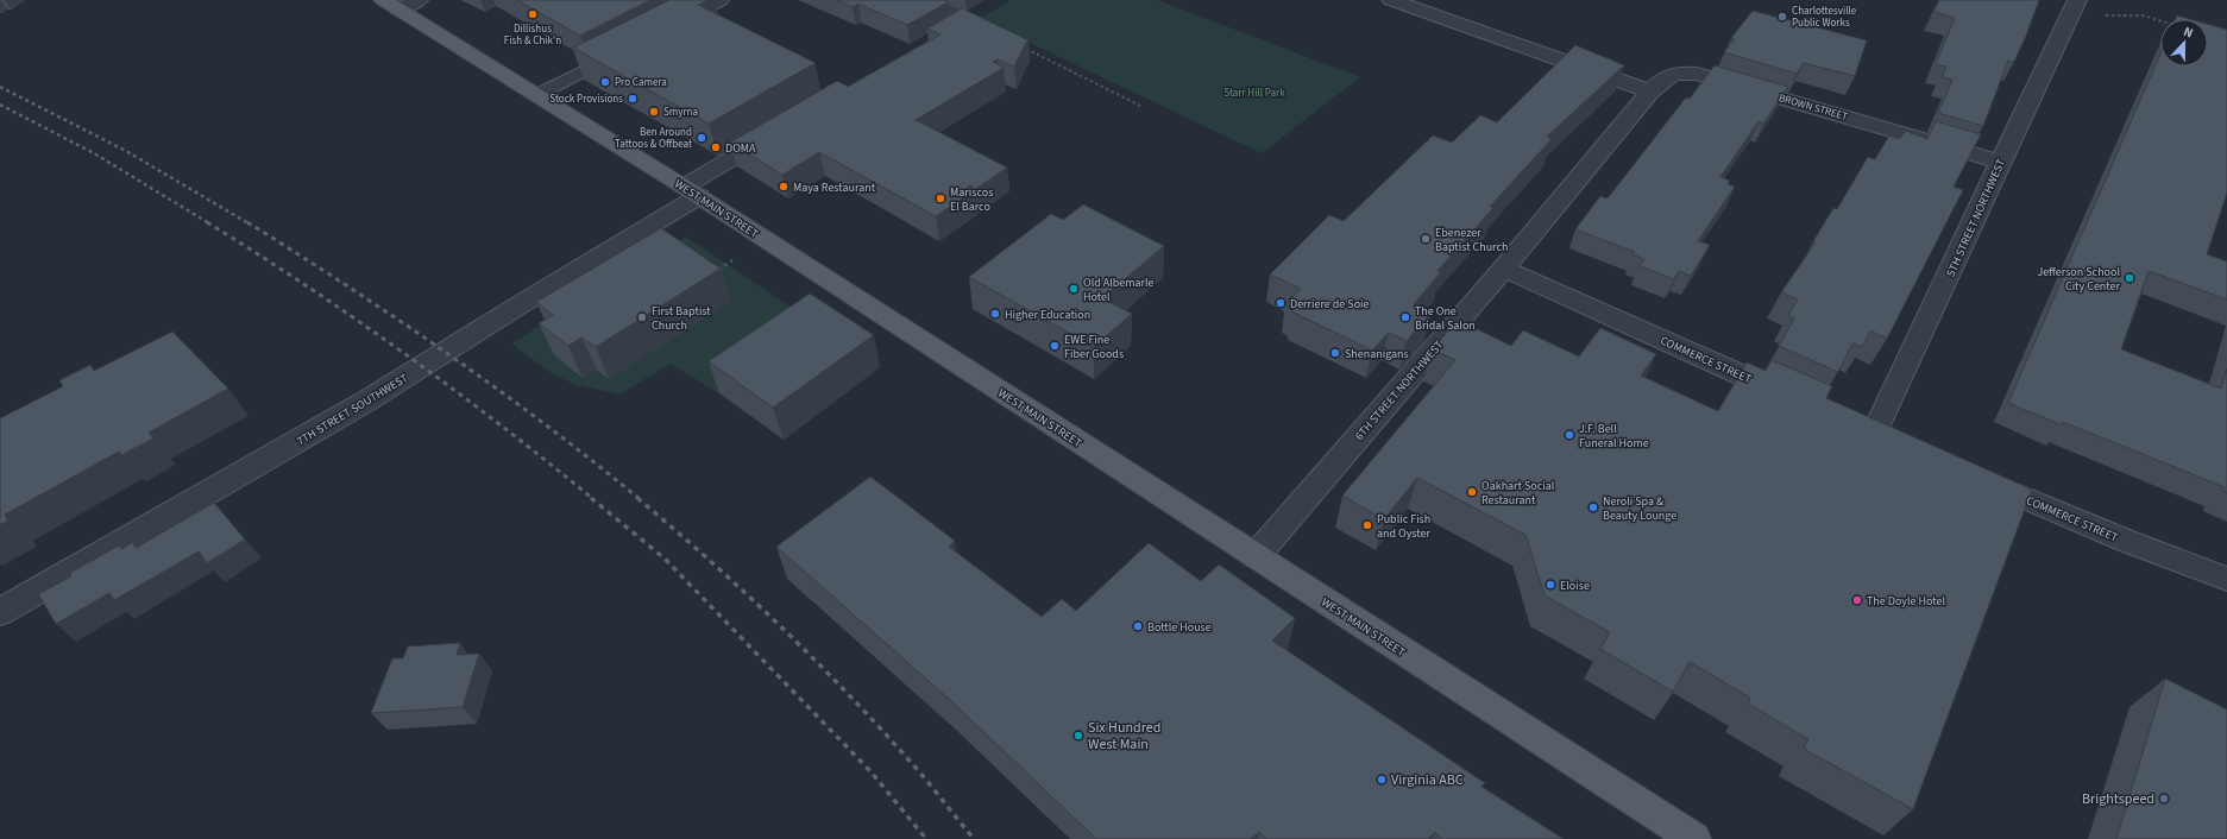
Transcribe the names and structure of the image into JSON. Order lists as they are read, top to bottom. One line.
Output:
{"streets":{"main road":["WEST MAIN STREET"],"street":["BROWN STREET","5TH STREET NORTHWEST","COMMERCE STREET","6TH STREET NORTHWEST","7TH STREET SOUTHWEST"]},"crossings":[["BROWN STREET","5TH STREET NORTHWEST"],["BROWN STREET","6TH STREET NORTHWEST"],["WEST MAIN STREET","6TH STREET NORTHWEST"],["WEST MAIN STREET","7TH STREET SOUTHWEST"],["COMMERCE STREET","6TH STREET NORTHWEST"]],"parks":["Starr Hill Park"],"places":["Dillishus Fish & Chik'n","Charlottesville Public Works","Pro Camera","Stock Provisions","Smyrna","Ben Around Tattoos & Offbeat","DOMA","Maya Restaurant","Mariscos El Barco","Ebenezer Baptist Church","Jefferson School City Center","Old Albemarle Hotel","Derriere de Soie","Higher Education","First Baptist Church","The One Bridal Salon","EWE Fine Fiber Goods","Shenanigans","J.F. Bell Funeral Home","Oakhart Social Restaurant","Neroli Spa & Beauty Lounge","Public Fish and Oyster","Eloise","The Doyle Hotel","Bottle House","Six Hundred West Main","Virginia ABC","Brightspeed"],"north":"top"}
